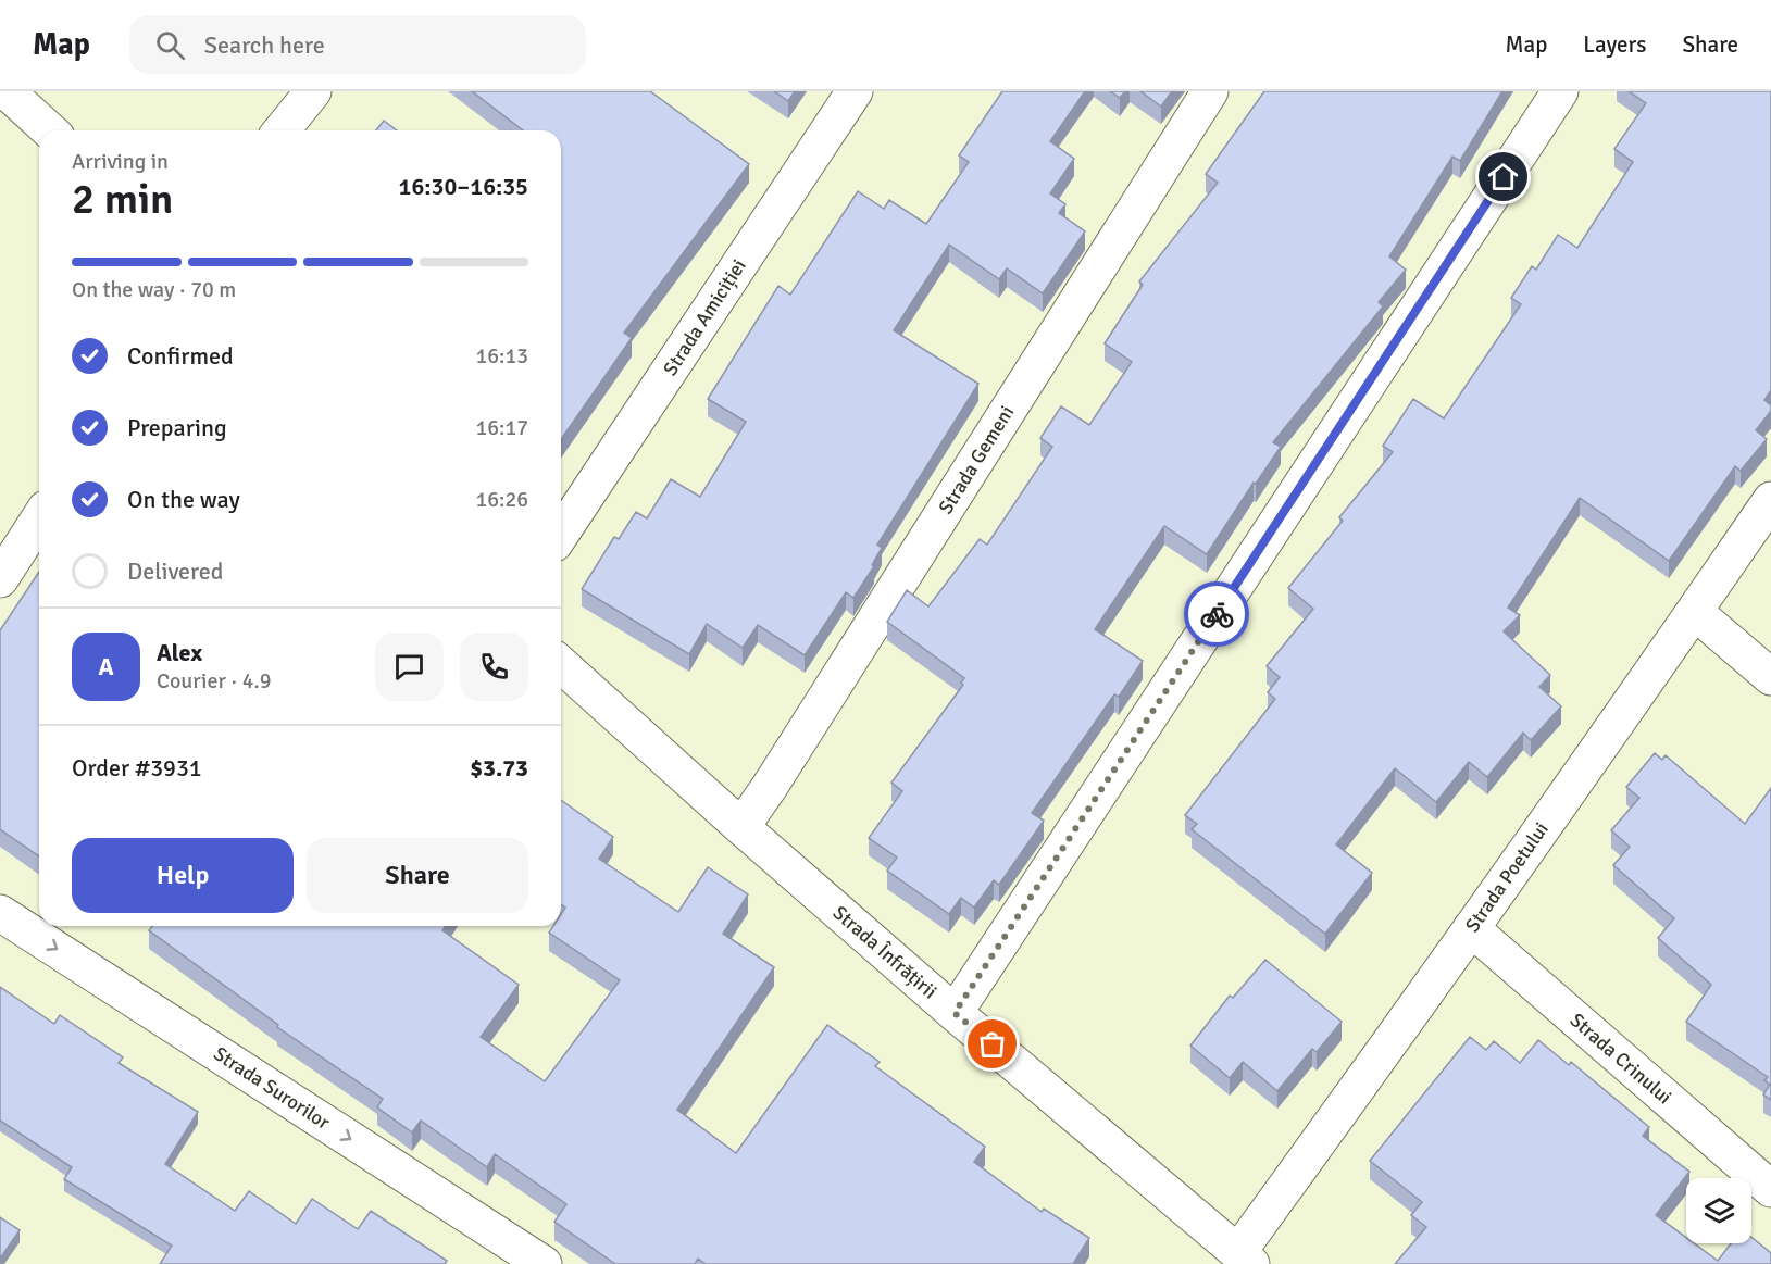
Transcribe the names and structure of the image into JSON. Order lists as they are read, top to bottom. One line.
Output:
{"streets":{"street":["Strada Amiciției","Strada Gemeni","Strada Poetului","Strada Înfrățirii","Strada Crinului","Strada Surorilor"]},"crossings":[["Strada Gemeni","Strada Înfrățirii"],["Strada Poetului","Strada Înfrățirii"],["Strada Poetului","Strada Crinului"]],"one_way":["Strada Surorilor"],"page":{"header":"Map","search":"Search here","nav":["Map","Layers","Share"],"heading":["2 min","Arriving in","16:30–16:35"],"panel":["Alex","Courier · 4.9","Order #3931","$3.73"],"bar":"On the way · 70 m","list":[["Confirmed","16:13"],["Preparing","16:17"],["On the way","16:26"],"Delivered"],"round":"A","buttons":["Help","Share"]}}
